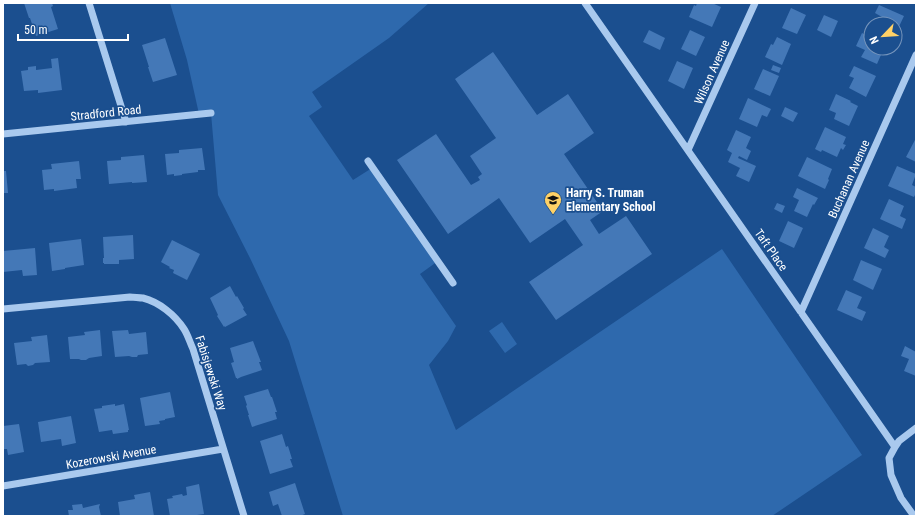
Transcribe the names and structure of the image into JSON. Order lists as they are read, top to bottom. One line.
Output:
{"streets":{"street":["Wilson Avenue","Stradford Road","Buchanan Avenue","Taft Place","Fabisjewski Way","Kozerowski Avenue"]},"crossings":[["Wilson Avenue","Taft Place"],["Buchanan Avenue","Taft Place"],["Fabisjewski Way","Kozerowski Avenue"]],"places":{"school or university":["Harry S. Truman Elementary School"]},"scale_bar":"50 m","north":"bottom left"}
